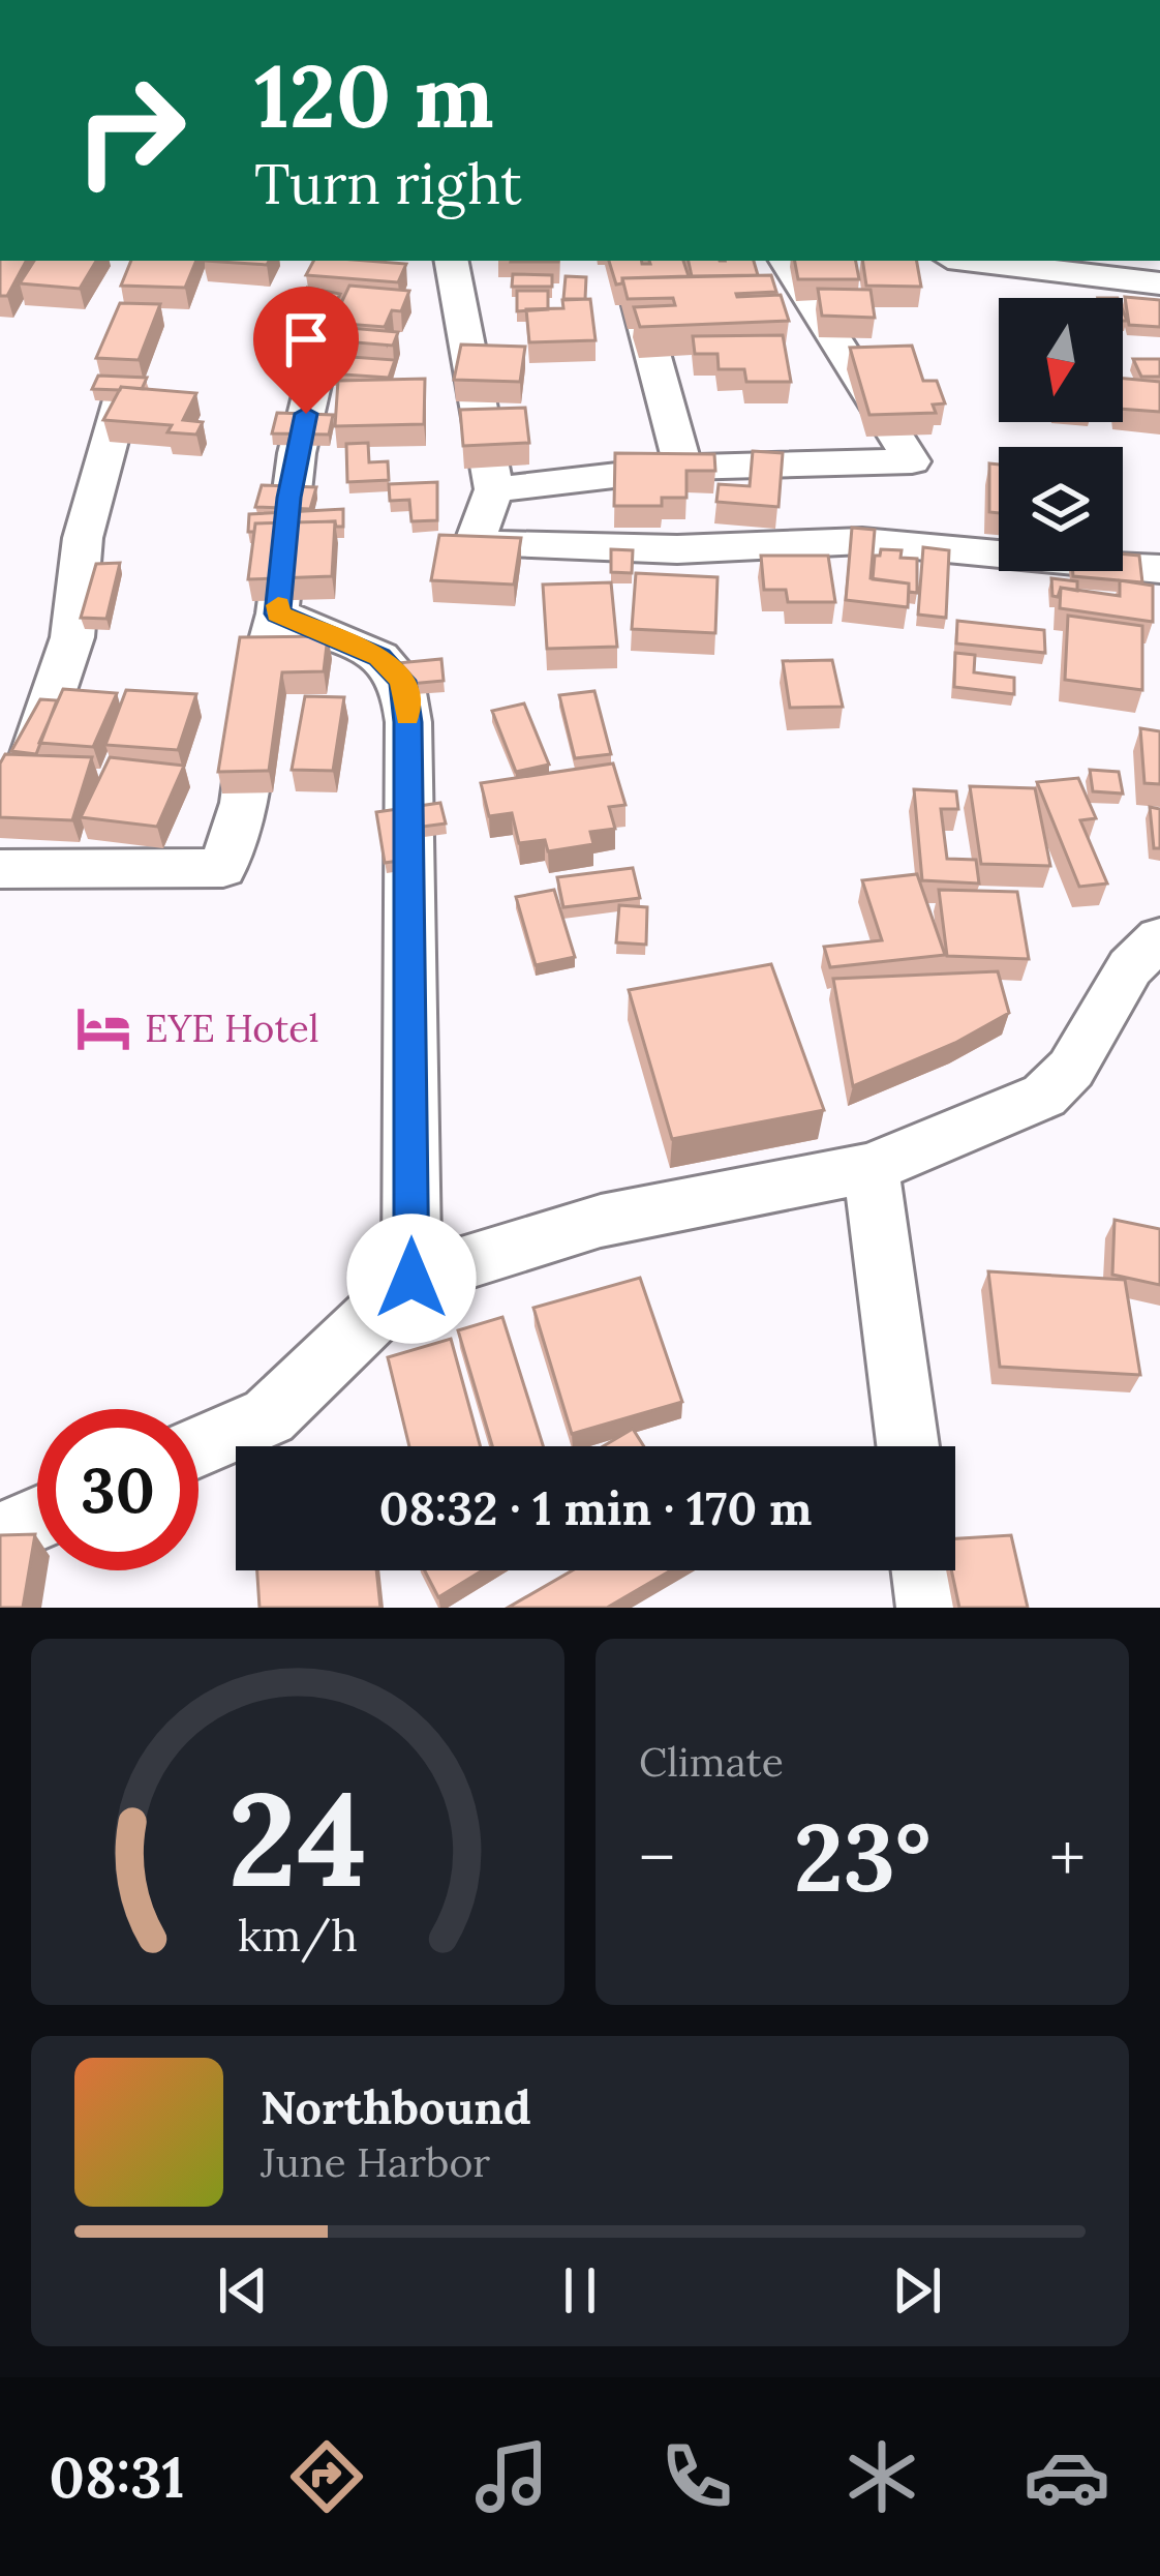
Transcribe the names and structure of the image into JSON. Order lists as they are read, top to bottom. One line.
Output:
{"places":{"hotel":["EYE Hotel"]},"north":"bottom","page":{"turn":["120 m","Turn right"],"limit":"30","trip":"08:32 · 1 min · 170 m","tile":"Climate","heat":["−","23°","+"],"song":["Northbound","June Harbor"],"tabs":"08:31","gauge":["24","km/h"]}}
